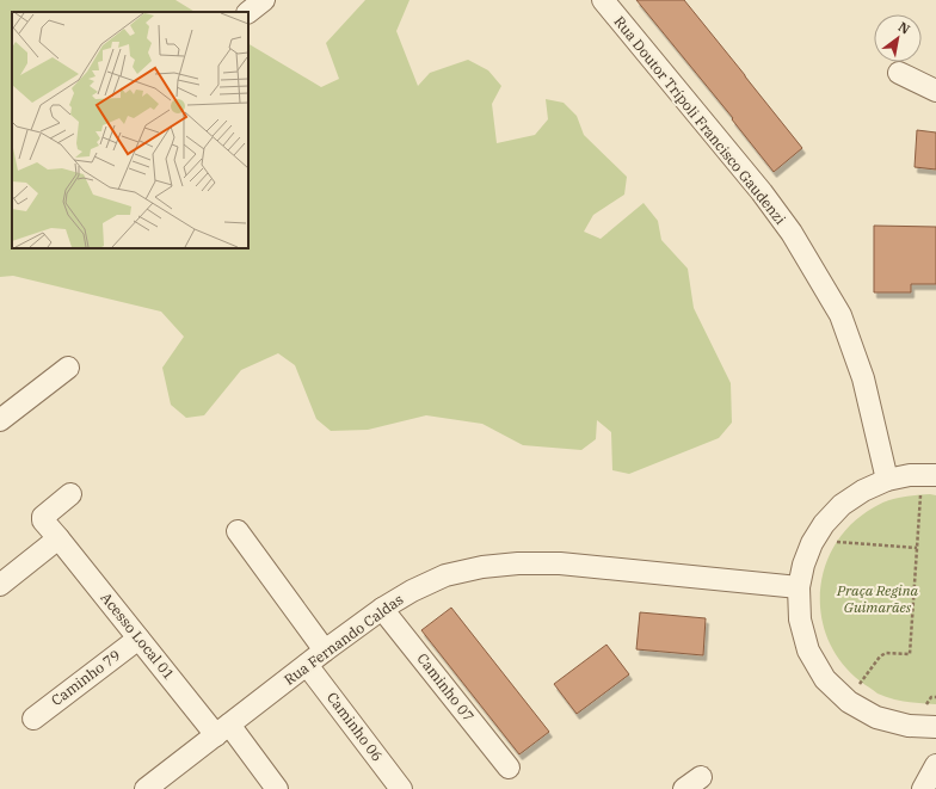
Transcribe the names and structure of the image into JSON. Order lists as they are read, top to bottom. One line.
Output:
{"streets":{"street":["Rua Doutor Trípoli Francisco Gaudenzi","Acesso Local 01","Rua Fernando Caldas","Caminho 79","Caminho 07","Caminho 06"]},"crossings":[["Acesso Local 01","Rua Fernando Caldas"],["Acesso Local 01","Caminho 79"],["Rua Fernando Caldas","Caminho 07"],["Rua Fernando Caldas","Caminho 06"]],"parks":["Praça Regina Guimarães"],"north":"top right"}
